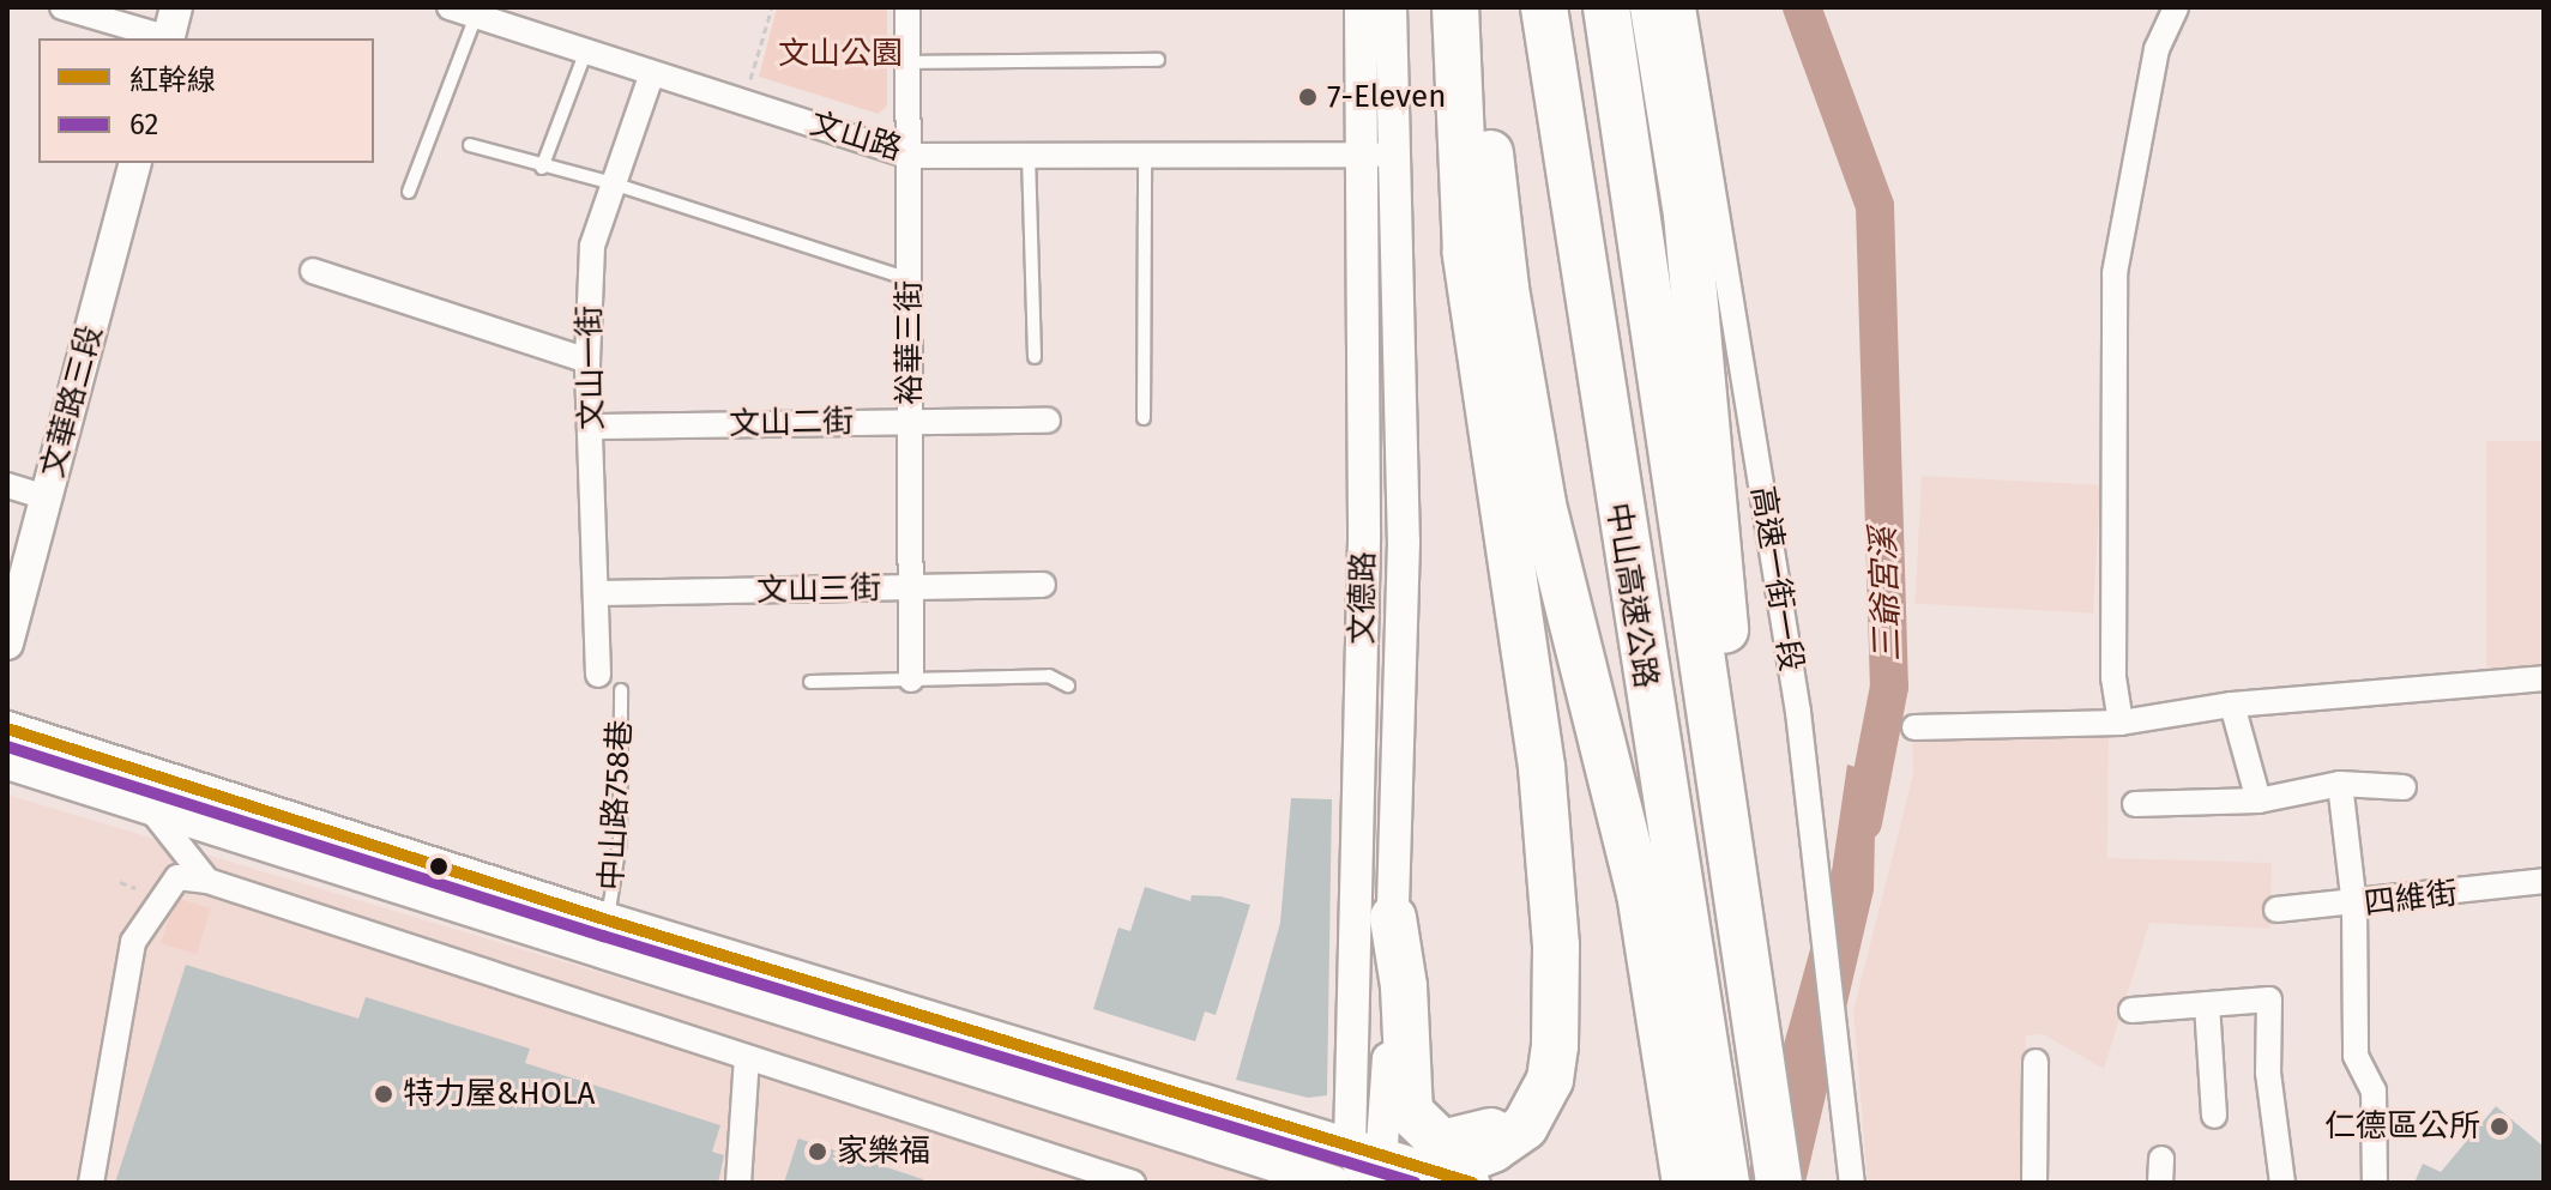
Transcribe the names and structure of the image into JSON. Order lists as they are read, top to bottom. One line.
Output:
{"streets":{"highway":["中山高速公路"],"street":["文山路","裕華三街","文山一街","文華路三段","文山二街","高速一街一段","文山三街","文德路","四維街"],"lane":["中山路758巷"]},"crossings":[["文山路","裕華三街"],["文山路","文山一街"],["文山路","文德路"],["裕華三街","文山二街"],["裕華三街","文山三街"],["文山一街","文山二街"],["文山一街","文山三街"]],"water":["三爺宮溪"],"parks":["文山公園"],"places":["7-Eleven","特力屋&HOLA","仁德區公所","家樂福"],"lines":["transit line 紅幹線","transit line 62"],"legend":["紅幹線","62"]}
